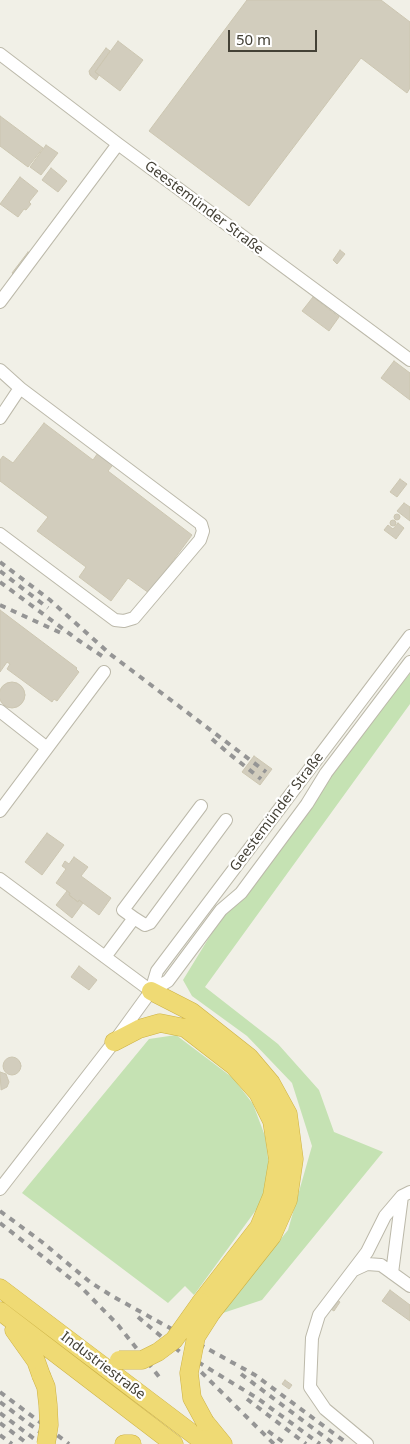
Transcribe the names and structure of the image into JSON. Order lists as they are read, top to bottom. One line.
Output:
{"streets":{"highway":["Industriestraße"],"street":["Geestemünder Straße"]},"scale_bar":"50 m"}
